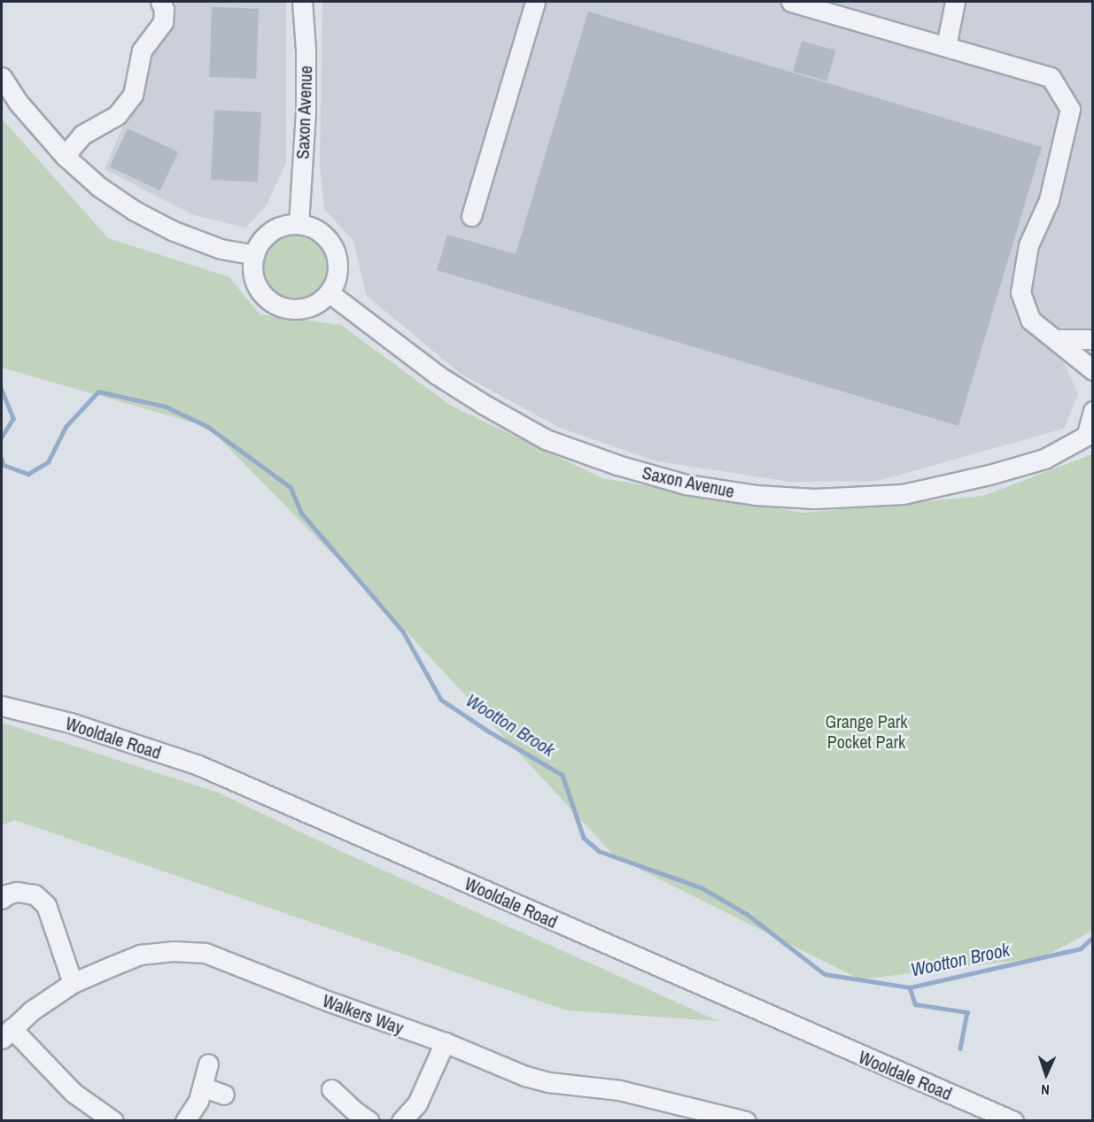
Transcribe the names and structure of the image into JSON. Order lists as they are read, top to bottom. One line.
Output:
{"streets":{"street":["Saxon Avenue","Wooldale Road","Walkers Way"]},"water":["Wootton Brook"],"parks":["Grange Park Pocket Park"],"north":"bottom"}
